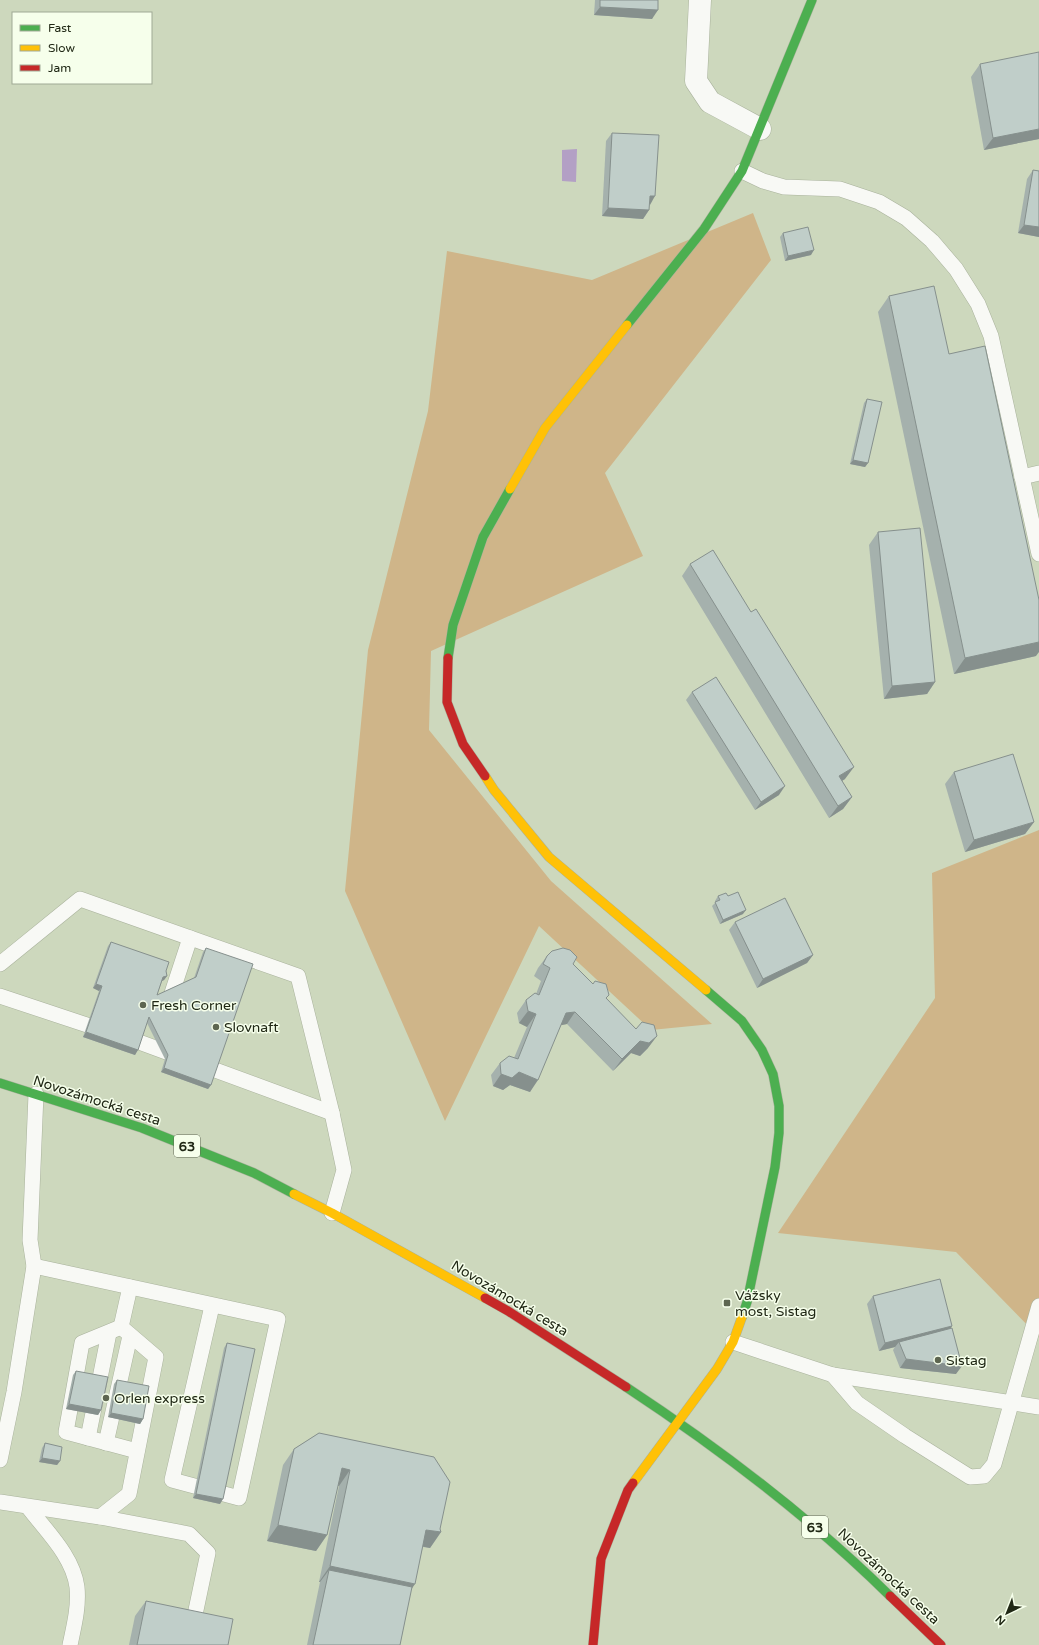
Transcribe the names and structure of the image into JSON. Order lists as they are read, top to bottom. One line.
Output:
{"streets":{"street":["Novozámocká cesta","63"]},"places":{"other":["Fresh Corner","Slovnaft","Sistag","Orlen express"],"transit":["Vážsky most, Sistag"]},"legend":["Fast","Slow","Jam"],"north":"bottom left"}
